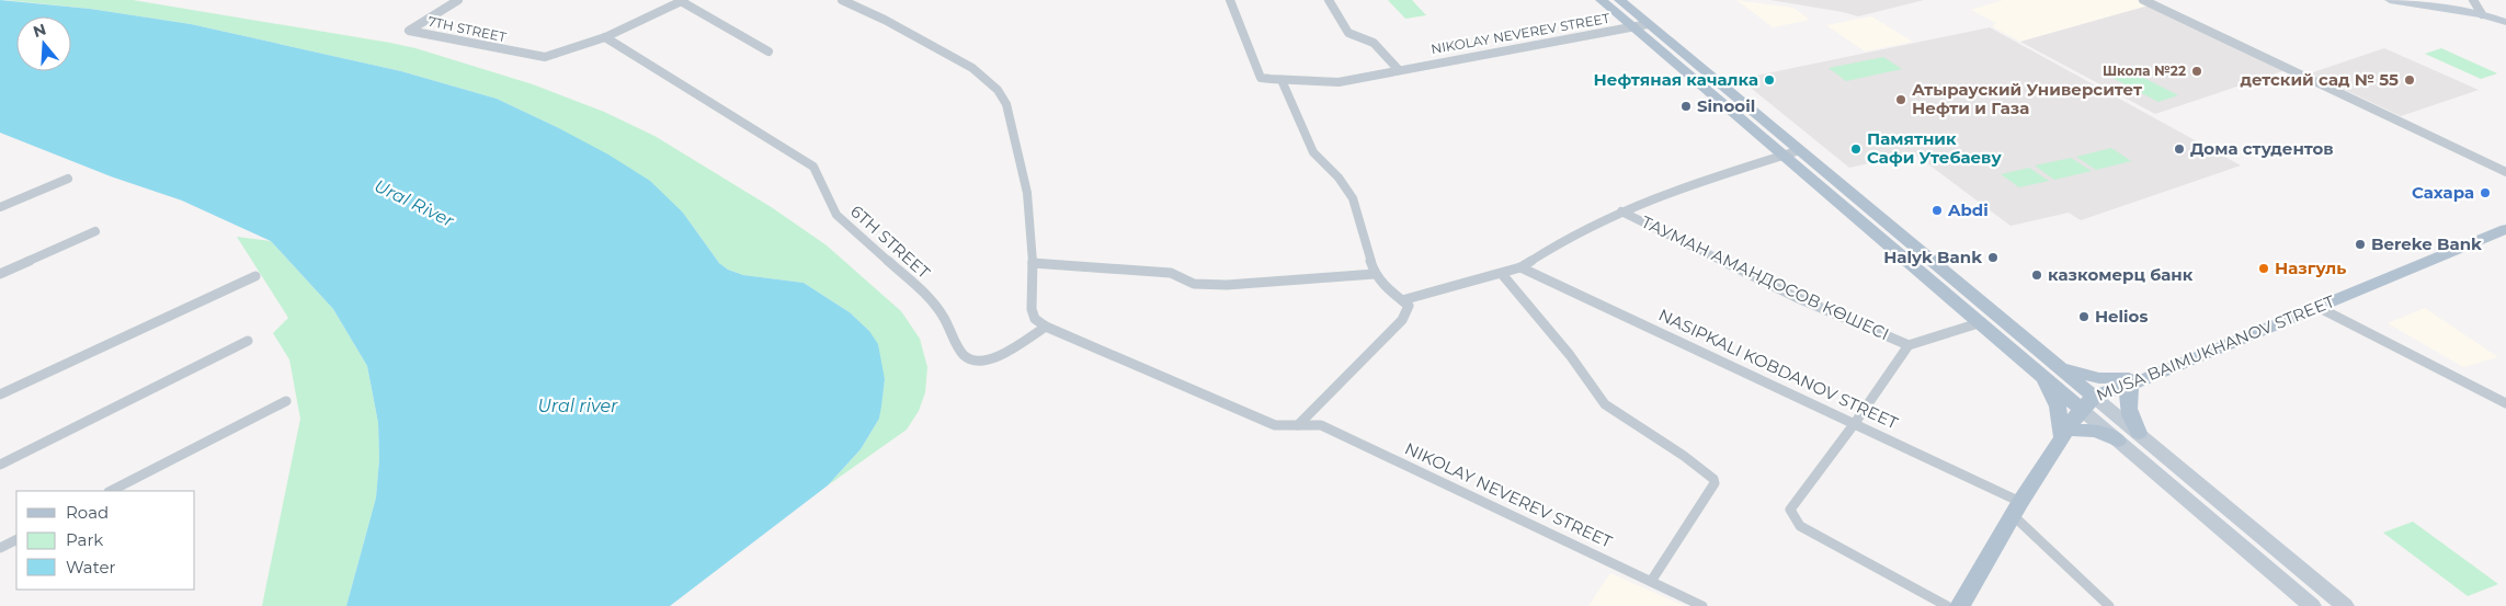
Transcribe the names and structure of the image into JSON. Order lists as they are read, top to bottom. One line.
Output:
{"streets":{"main road":["MUSA BAIMUKHANOV STREET"],"street":["7TH STREET","NIKOLAY NEVEREV STREET","6TH STREET","ТАУМАН АМАНДОСОВ КӨШЕСІ","NASIPKALI KOBDANOV STREET"]},"crossings":[["7TH STREET","6TH STREET"],["NIKOLAY NEVEREV STREET","6TH STREET"],["MUSA BAIMUKHANOV STREET","NASIPKALI KOBDANOV STREET"]],"water":["Ural River","Ural river"],"places":["Школа №22","Нефтяная качалка","детский сад № 55","Атырауский Университет Нефти и Газа","Sinooil","Памятник Сафи Утебаеву","Дома студентов","Сахара","Abdi","Bereke Bank","Halyk Bank","Назгуль","казкомерц банк","Helios"],"legend":["Road","Park","Water"],"north":"top"}
